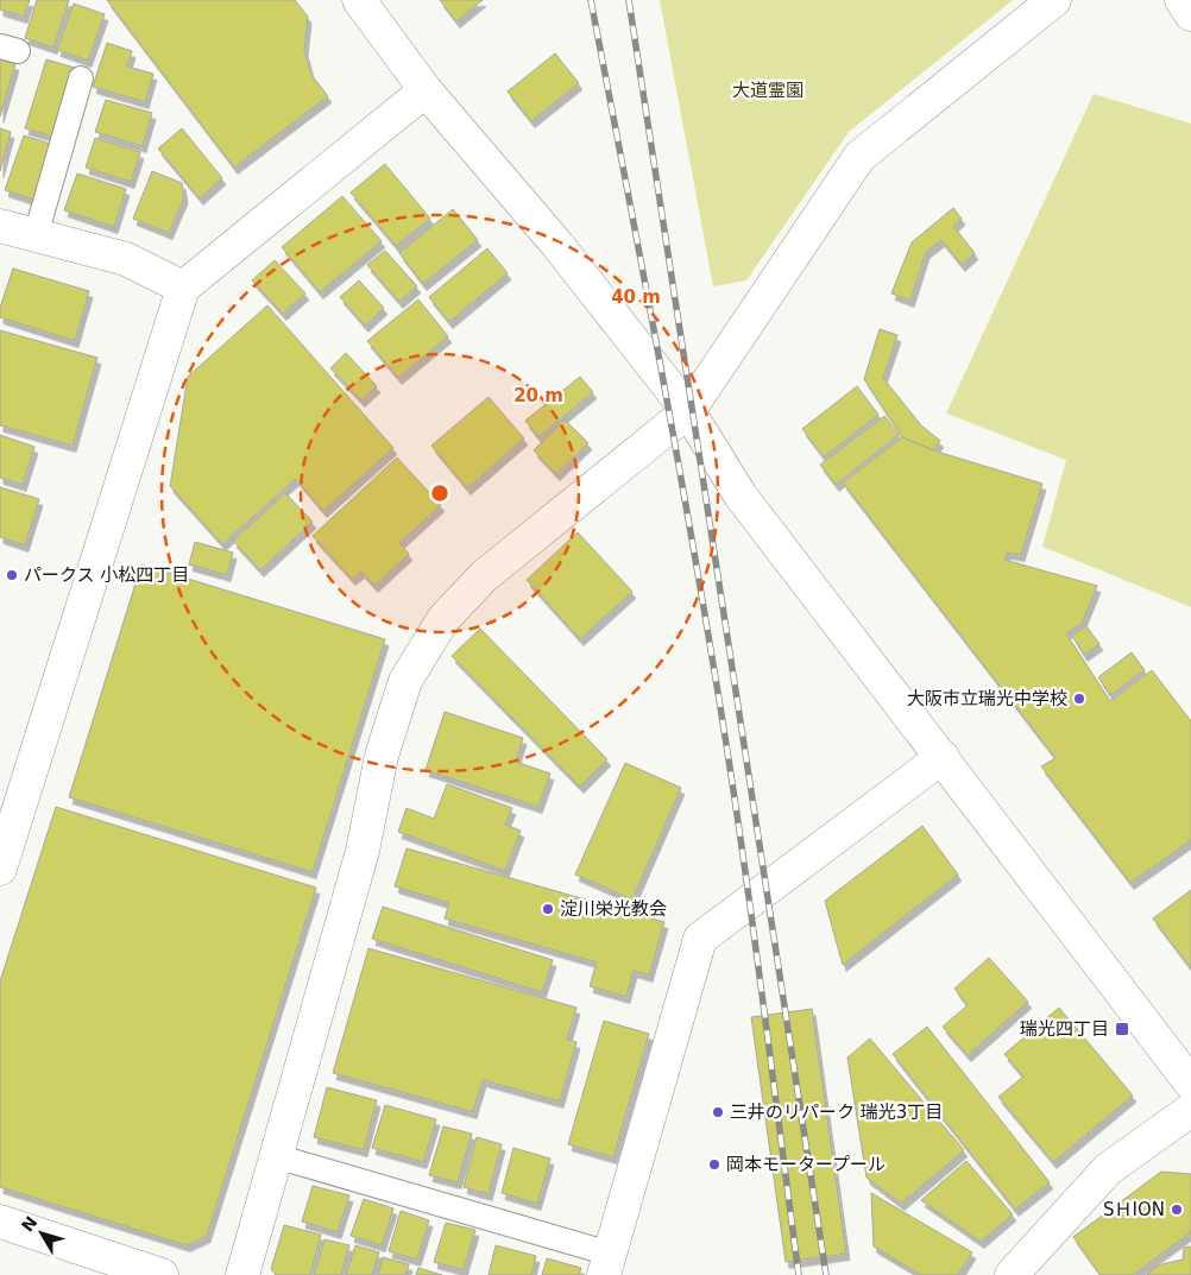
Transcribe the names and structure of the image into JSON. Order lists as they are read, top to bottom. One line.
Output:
{"parks":["大道霊園"],"places":{"other":["パークス 小松四丁目","大阪市立瑞光中学校","淀川栄光教会","三井のリパーク 瑞光3丁目","岡本モータープール","SＨION"],"transit":["瑞光四丁目"]},"north":"top left","rings":["40 m","20 m"]}
